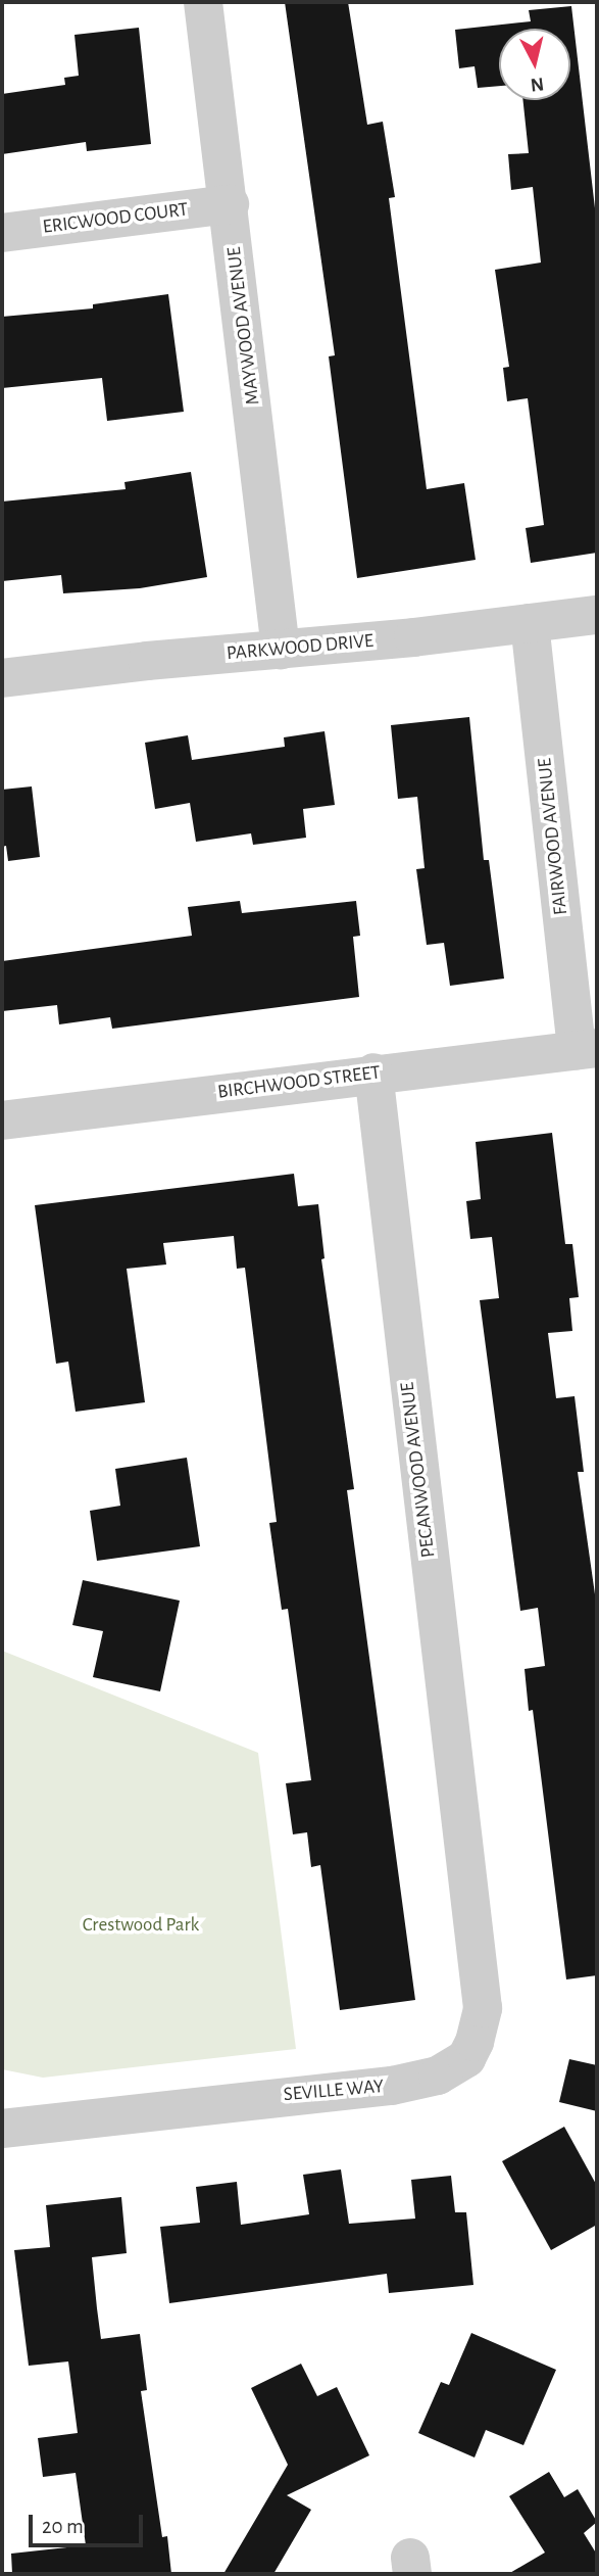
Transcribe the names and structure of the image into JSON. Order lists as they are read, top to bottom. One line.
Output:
{"streets":{"street":["ERICWOOD COURT","MAYWOOD AVENUE","PARKWOOD DRIVE","FAIRWOOD AVENUE","BIRCHWOOD STREET","PECANWOOD AVENUE","SEVILLE WAY"]},"crossings":[["ERICWOOD COURT","MAYWOOD AVENUE"],["MAYWOOD AVENUE","PARKWOOD DRIVE"],["PARKWOOD DRIVE","FAIRWOOD AVENUE"],["FAIRWOOD AVENUE","BIRCHWOOD STREET"],["BIRCHWOOD STREET","PECANWOOD AVENUE"],["PECANWOOD AVENUE","SEVILLE WAY"]],"parks":["Crestwood Park"],"scale_bar":"20 m","north":"bottom"}
